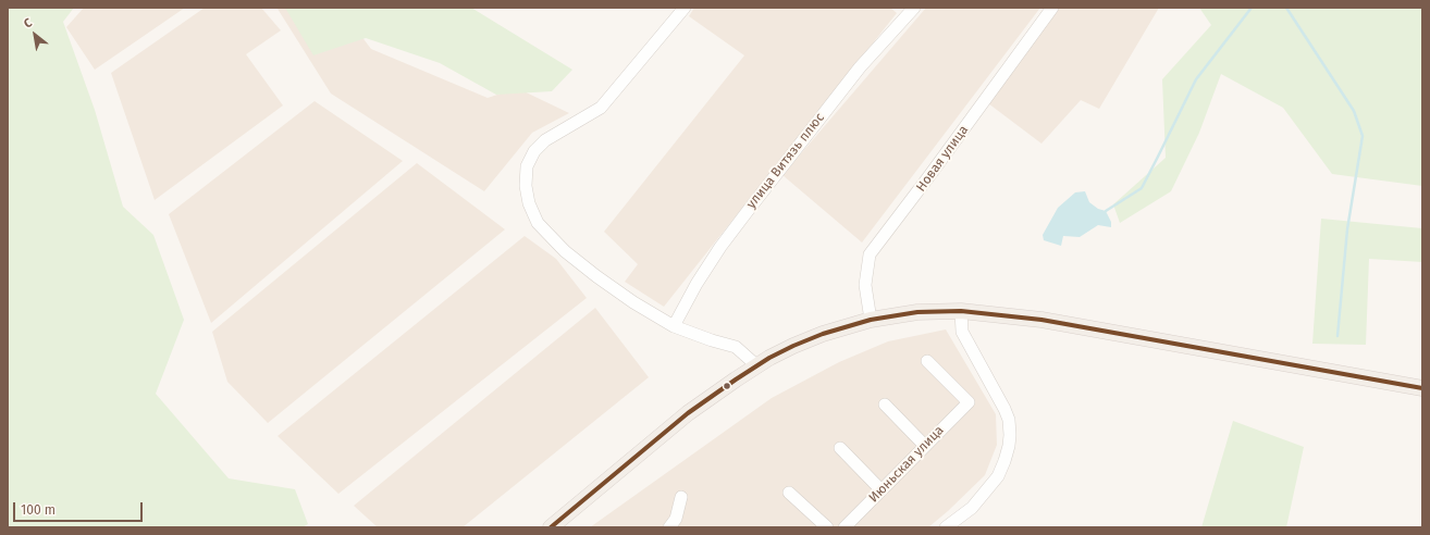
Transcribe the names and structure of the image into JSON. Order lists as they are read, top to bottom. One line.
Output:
{"streets":{"street":["Новая улица","улица Витязь плюс","Июньская улица"]},"scale_bar":"100 m","north":"top left"}
